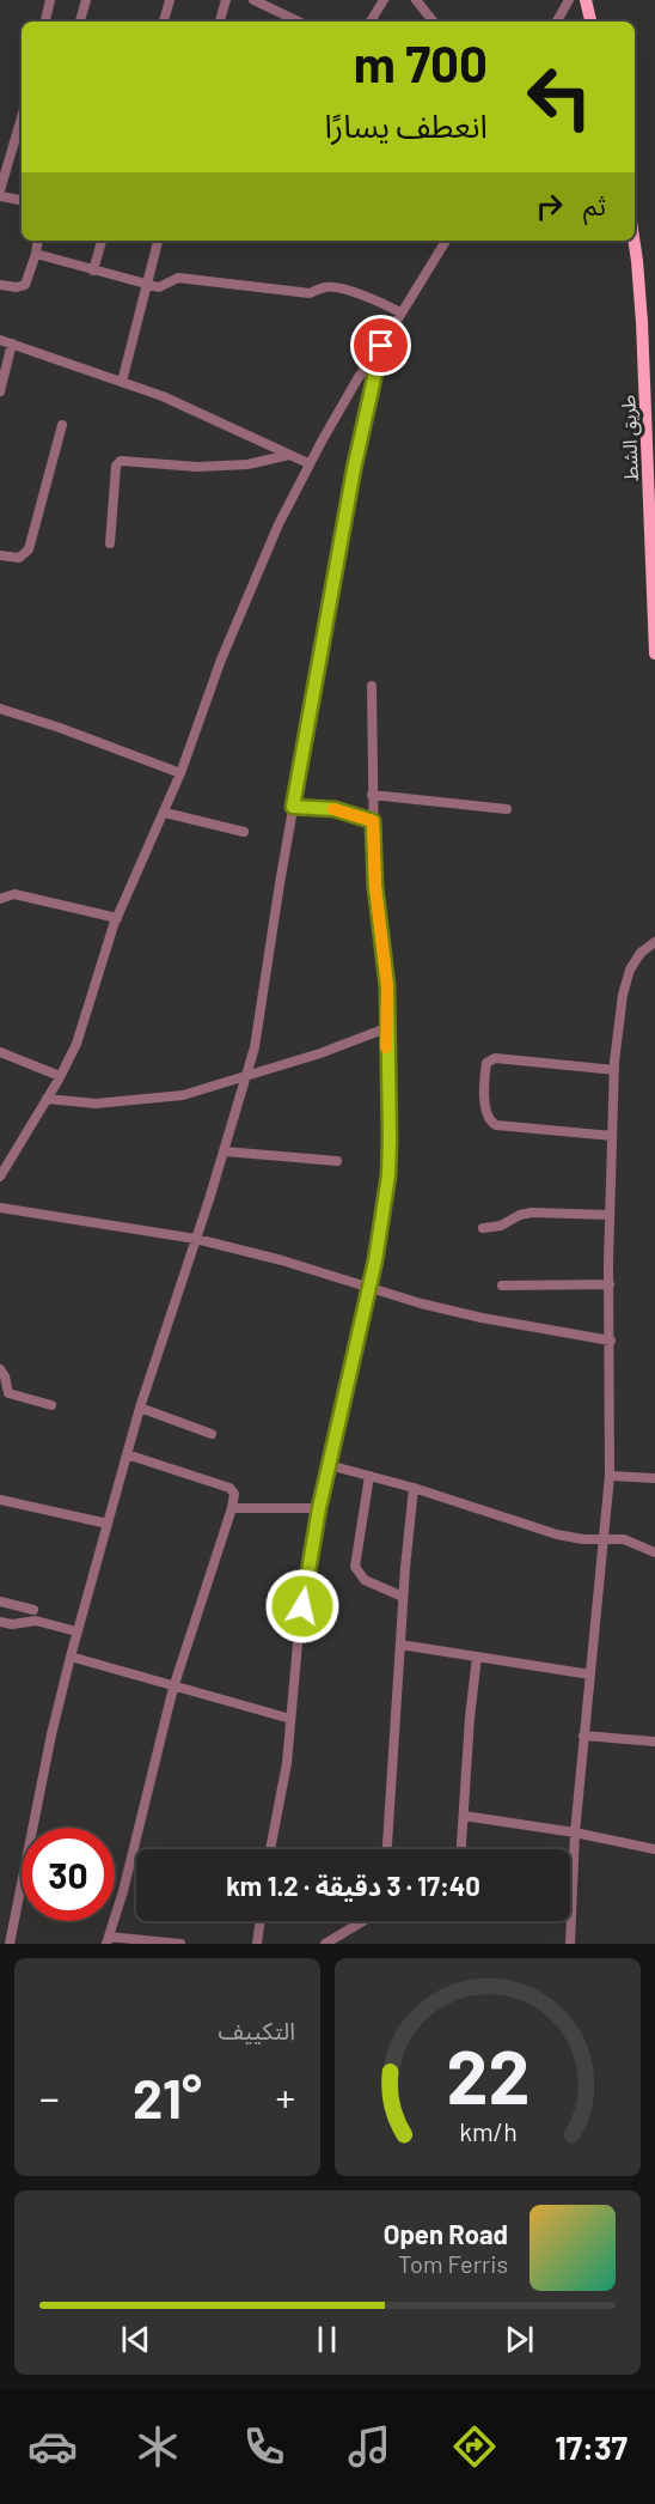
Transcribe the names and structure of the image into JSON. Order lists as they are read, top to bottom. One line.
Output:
{"streets":{"main road":["طريق الشط"]},"page":{"turn":["700 m","انعطف يسارًا"],"then":"ثم","limit":"30","trip":"17:40 · 3 دقيقة · 1.2 km","tile":"التكييف","heat":["−","21°","+"],"song":["Open Road","Tom Ferris"],"tabs":"17:37","gauge":["22","km/h"]}}
